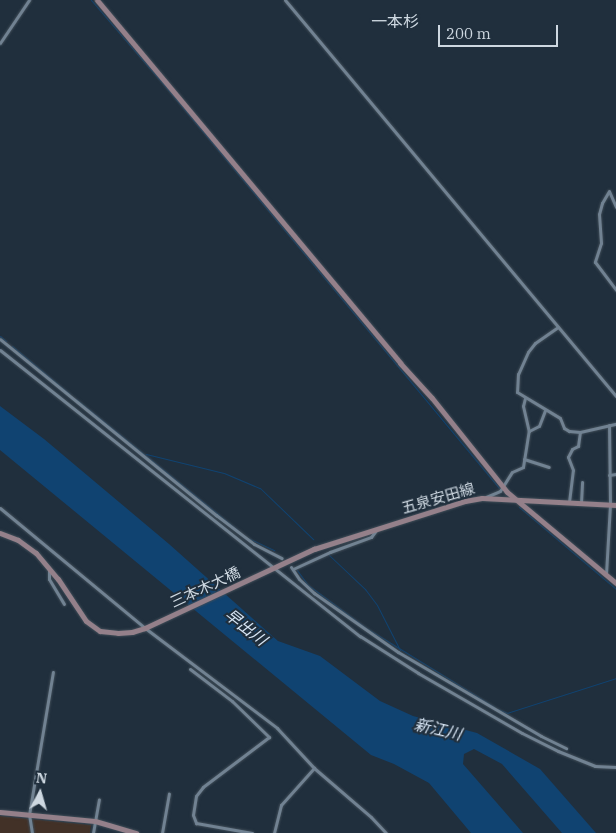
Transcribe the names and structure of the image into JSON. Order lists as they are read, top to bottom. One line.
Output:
{"streets":{"street":["五泉安田線","三本木大橋"]},"crossings":[["五泉安田線","三本木大橋"]],"districts":["一本杉"],"water":["早出川","新江川"],"scale_bar":"200 m","north":"top"}
